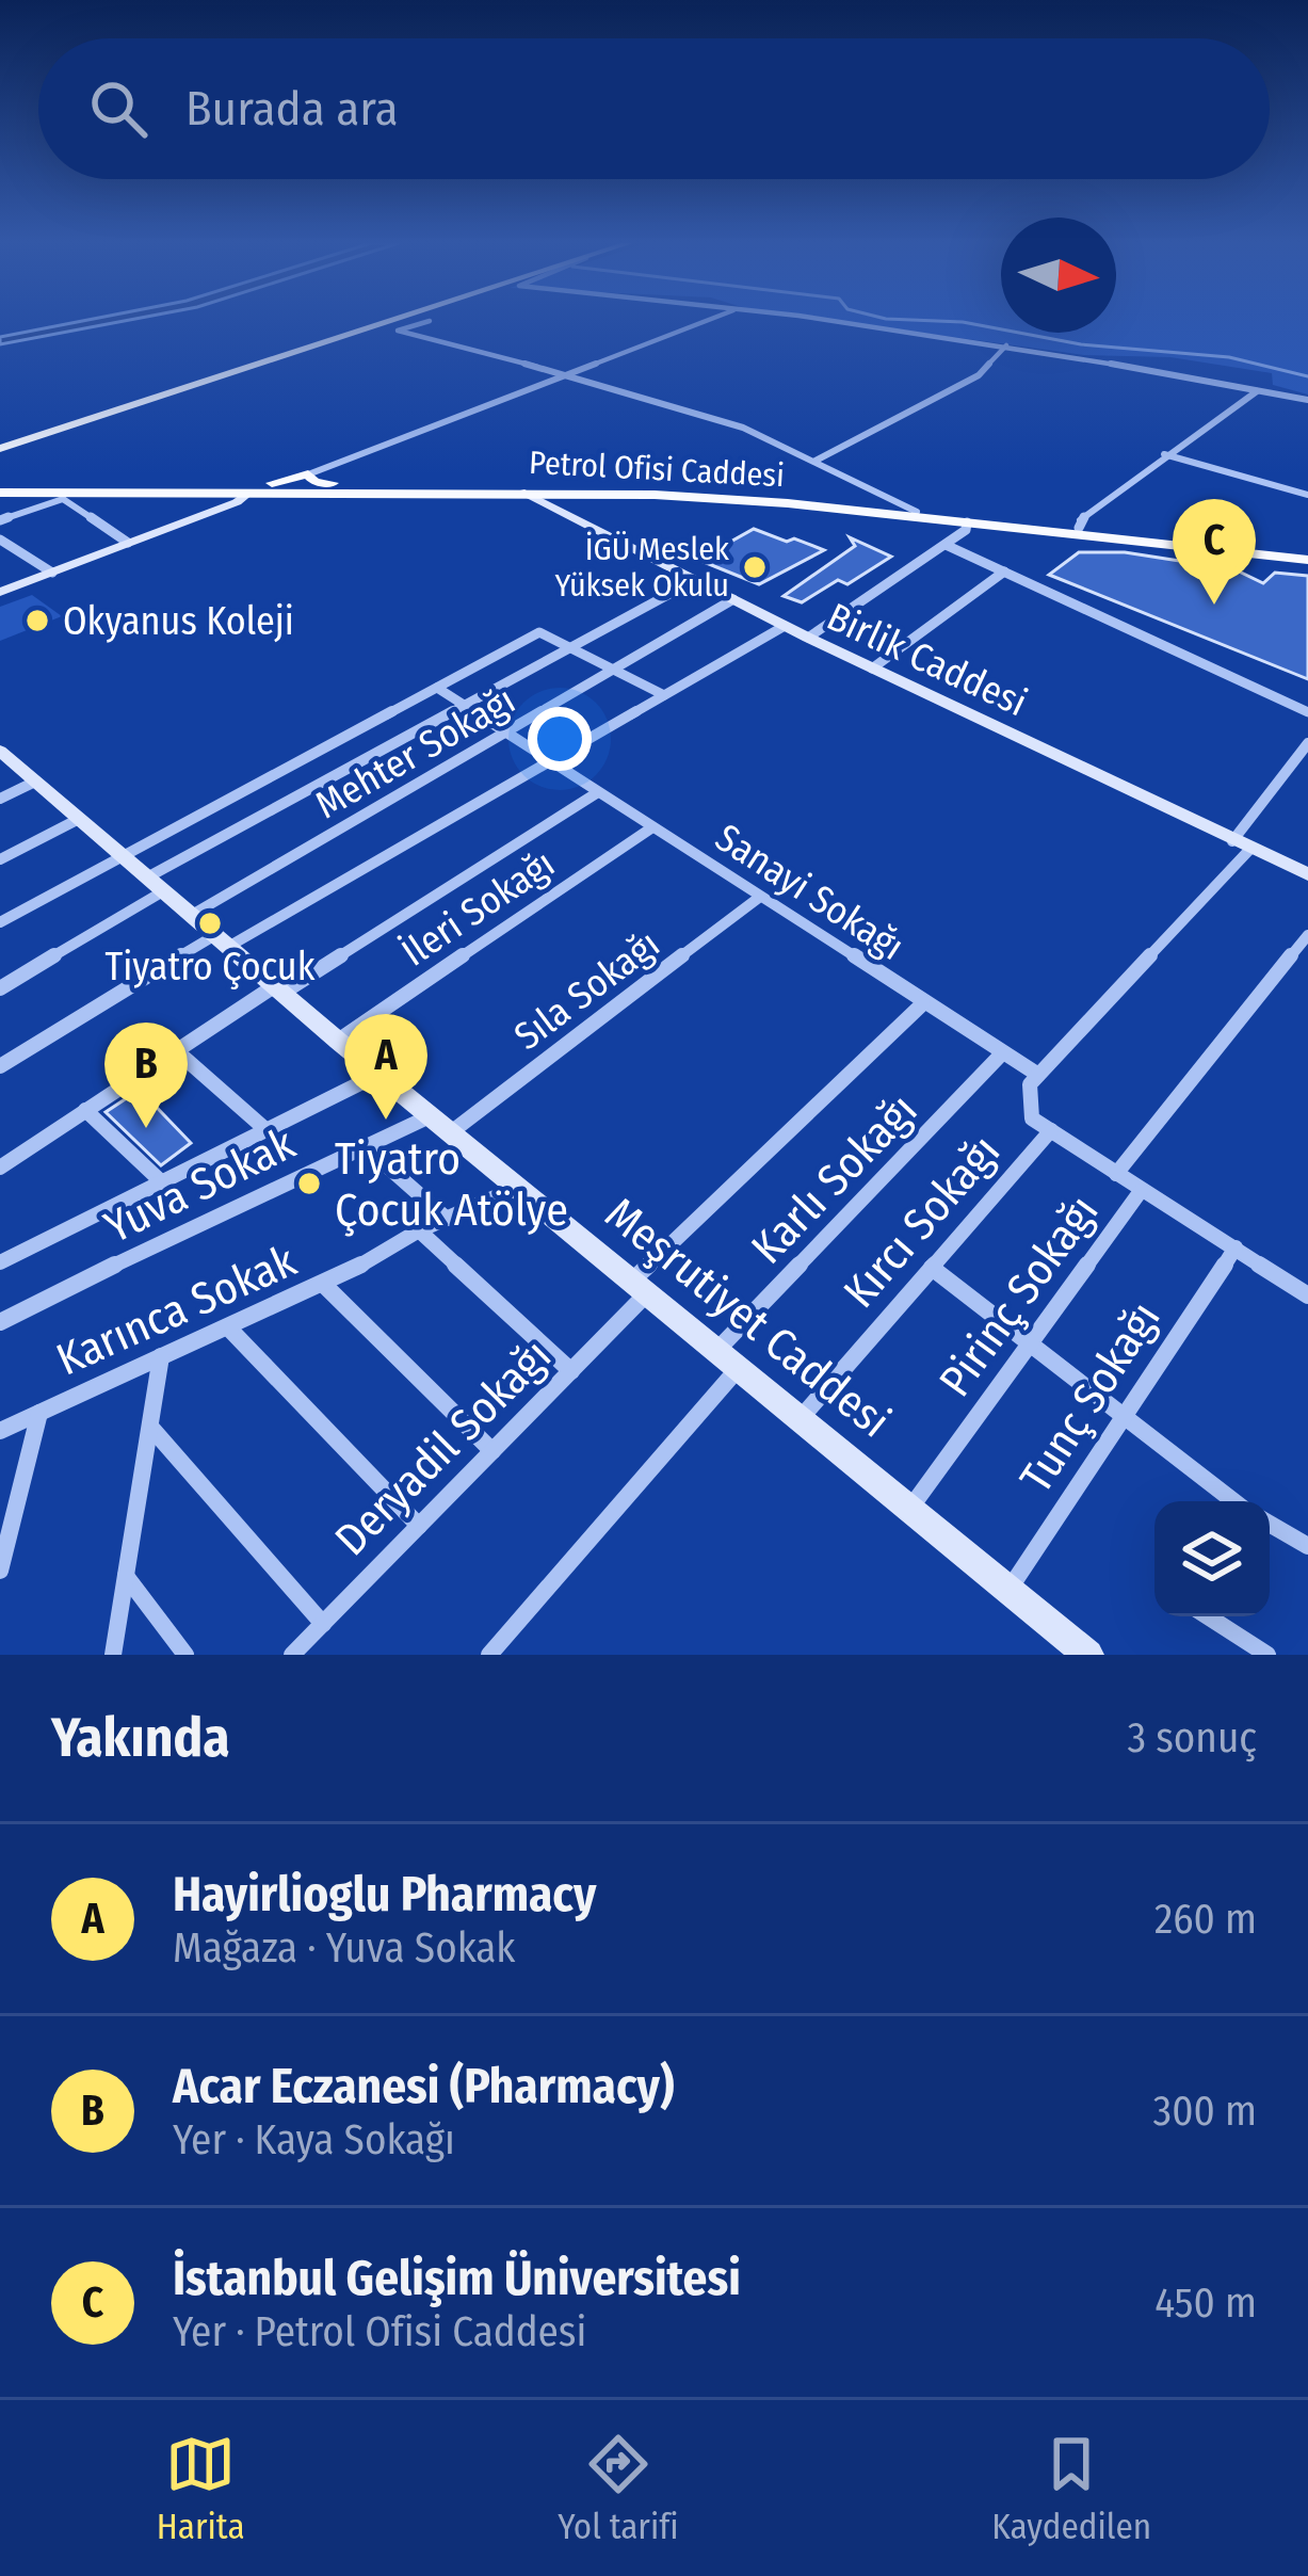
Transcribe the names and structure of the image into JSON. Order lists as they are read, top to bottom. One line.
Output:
{"streets":{"main road":["Petrol Ofisi Caddesi","Birlik Caddesi","Meşrutiyet Caddesi"],"street":["Mehter Sokağı","Sanayi Sokağı","İleri Sokağı","Sıla Sokağı","Karlı Sokağı","Yuva Sokak","Kırcı Sokağı","Pirinç Sokağı","Karınca Sokak","Tunç Sokağı","Deryadil Sokağı"]},"crossings":[["Petrol Ofisi Caddesi","Birlik Caddesi"],["Birlik Caddesi","Mehter Sokağı"],["Mehter Sokağı","Sanayi Sokağı"],["Mehter Sokağı","Meşrutiyet Caddesi"],["Sanayi Sokağı","İleri Sokağı"],["Sanayi Sokağı","Sıla Sokağı"],["Sanayi Sokağı","Karlı Sokağı"],["Sanayi Sokağı","Deryadil Sokağı"],["İleri Sokağı","Meşrutiyet Caddesi"],["Sıla Sokağı","Meşrutiyet Caddesi"],["Karlı Sokağı","Meşrutiyet Caddesi"],["Yuva Sokak","Meşrutiyet Caddesi"],["Kırcı Sokağı","Meşrutiyet Caddesi"],["Pirinç Sokağı","Meşrutiyet Caddesi"],["Karınca Sokak","Meşrutiyet Caddesi"],["Meşrutiyet Caddesi","Tunç Sokağı"],["Meşrutiyet Caddesi","Deryadil Sokağı"]],"places":["İGÜ Meslek Yüksek Okulu","Okyanus Koleji","Tiyatro Çocuk","Tiyatro Çocuk Atölye"],"north":"right","page":{"search":"Burada ara","pins":["C","A","B"],"heading":["Yakında","3 sonuç"],"list":[{"mark":"A","name":"Hayirlioglu Pharmacy","note":"Mağaza · Yuva Sokak","value":"260 m"},{"mark":"B","name":"Acar Eczanesi (Pharmacy)","note":"Yer · Kaya Sokağı","value":"300 m"},{"mark":"C","name":"İstanbul Gelişim Üniversitesi","note":"Yer · Petrol Ofisi Caddesi","value":"450 m"}],"nav":["Harita","Yol tarifi","Kaydedilen"]}}
